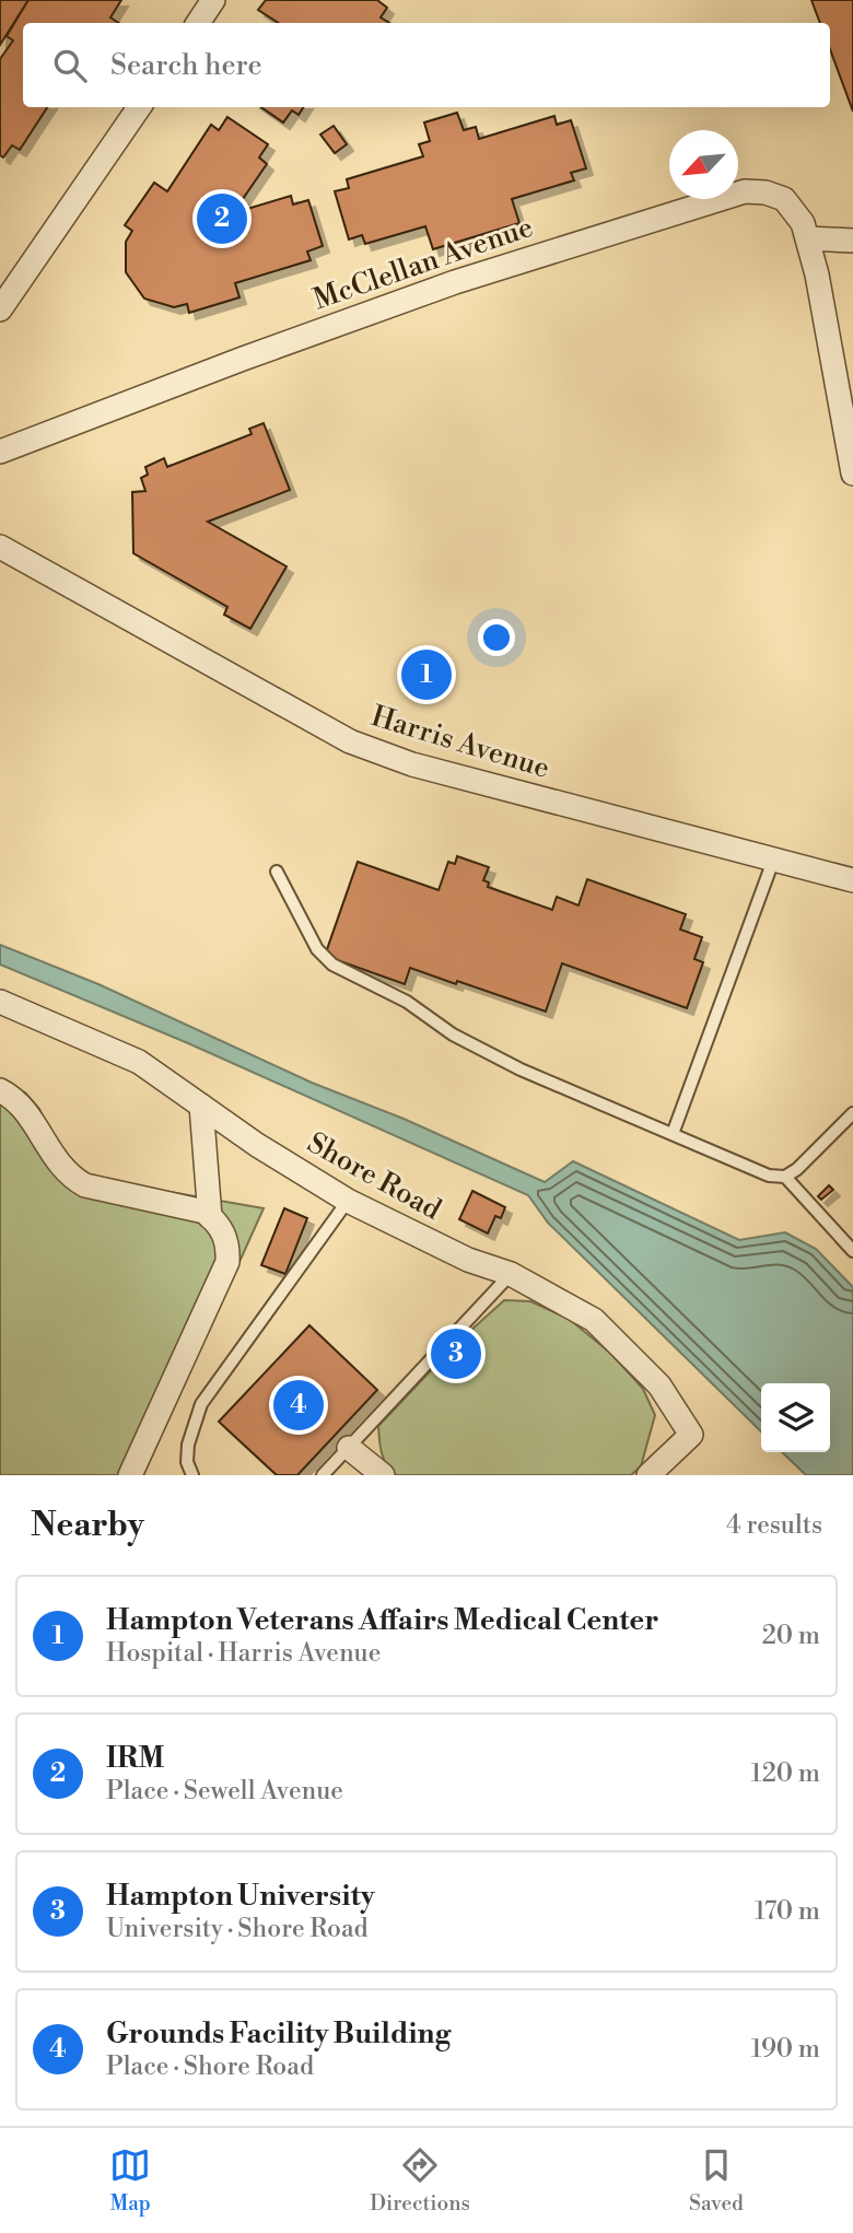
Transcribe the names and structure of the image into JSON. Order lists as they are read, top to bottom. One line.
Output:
{"streets":{"street":["McClellan Avenue","Harris Avenue","Shore Road"]},"north":"bottom left","page":{"search":"Search here","pins":["2","1","3","4"],"heading":["Nearby","4 results"],"list":[{"mark":"1","name":"Hampton Veterans Affairs Medical Center","note":"Hospital · Harris Avenue","value":"20 m"},{"mark":"2","name":"IRM","note":"Place · Sewell Avenue","value":"120 m"},{"mark":"3","name":"Hampton University","note":"University · Shore Road","value":"170 m"},{"mark":"4","name":"Grounds Facility Building","note":"Place · Shore Road","value":"190 m"}],"nav":["Map","Directions","Saved"]}}
